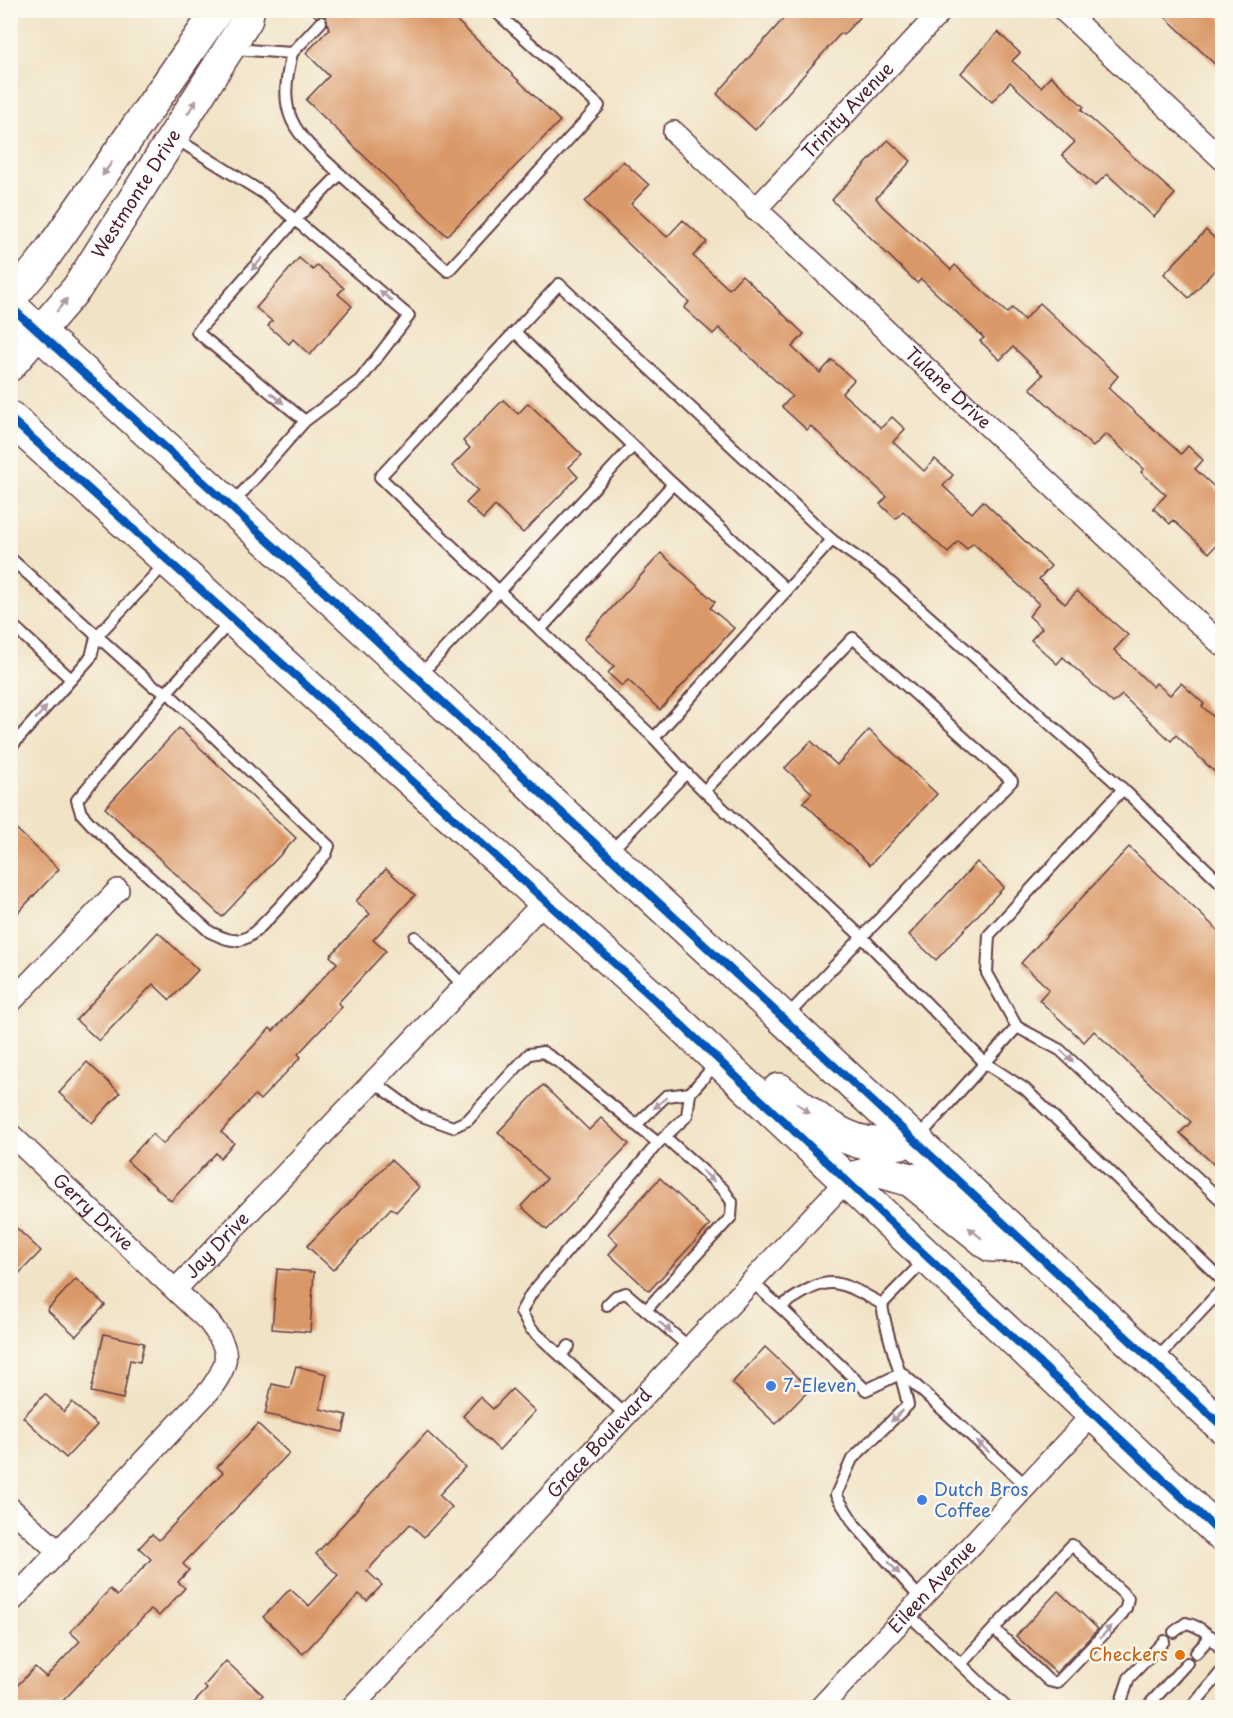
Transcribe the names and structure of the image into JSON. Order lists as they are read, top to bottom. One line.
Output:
{"streets":{"street":["Trinity Avenue","Westmonte Drive","Tulane Drive","Gerry Drive","Jay Drive","Grace Boulevard","Eileen Avenue"]},"crossings":[["Trinity Avenue","Tulane Drive"],["Gerry Drive","Jay Drive"]],"places":["7-Eleven","Dutch Bros Coffee","Checkers"]}
